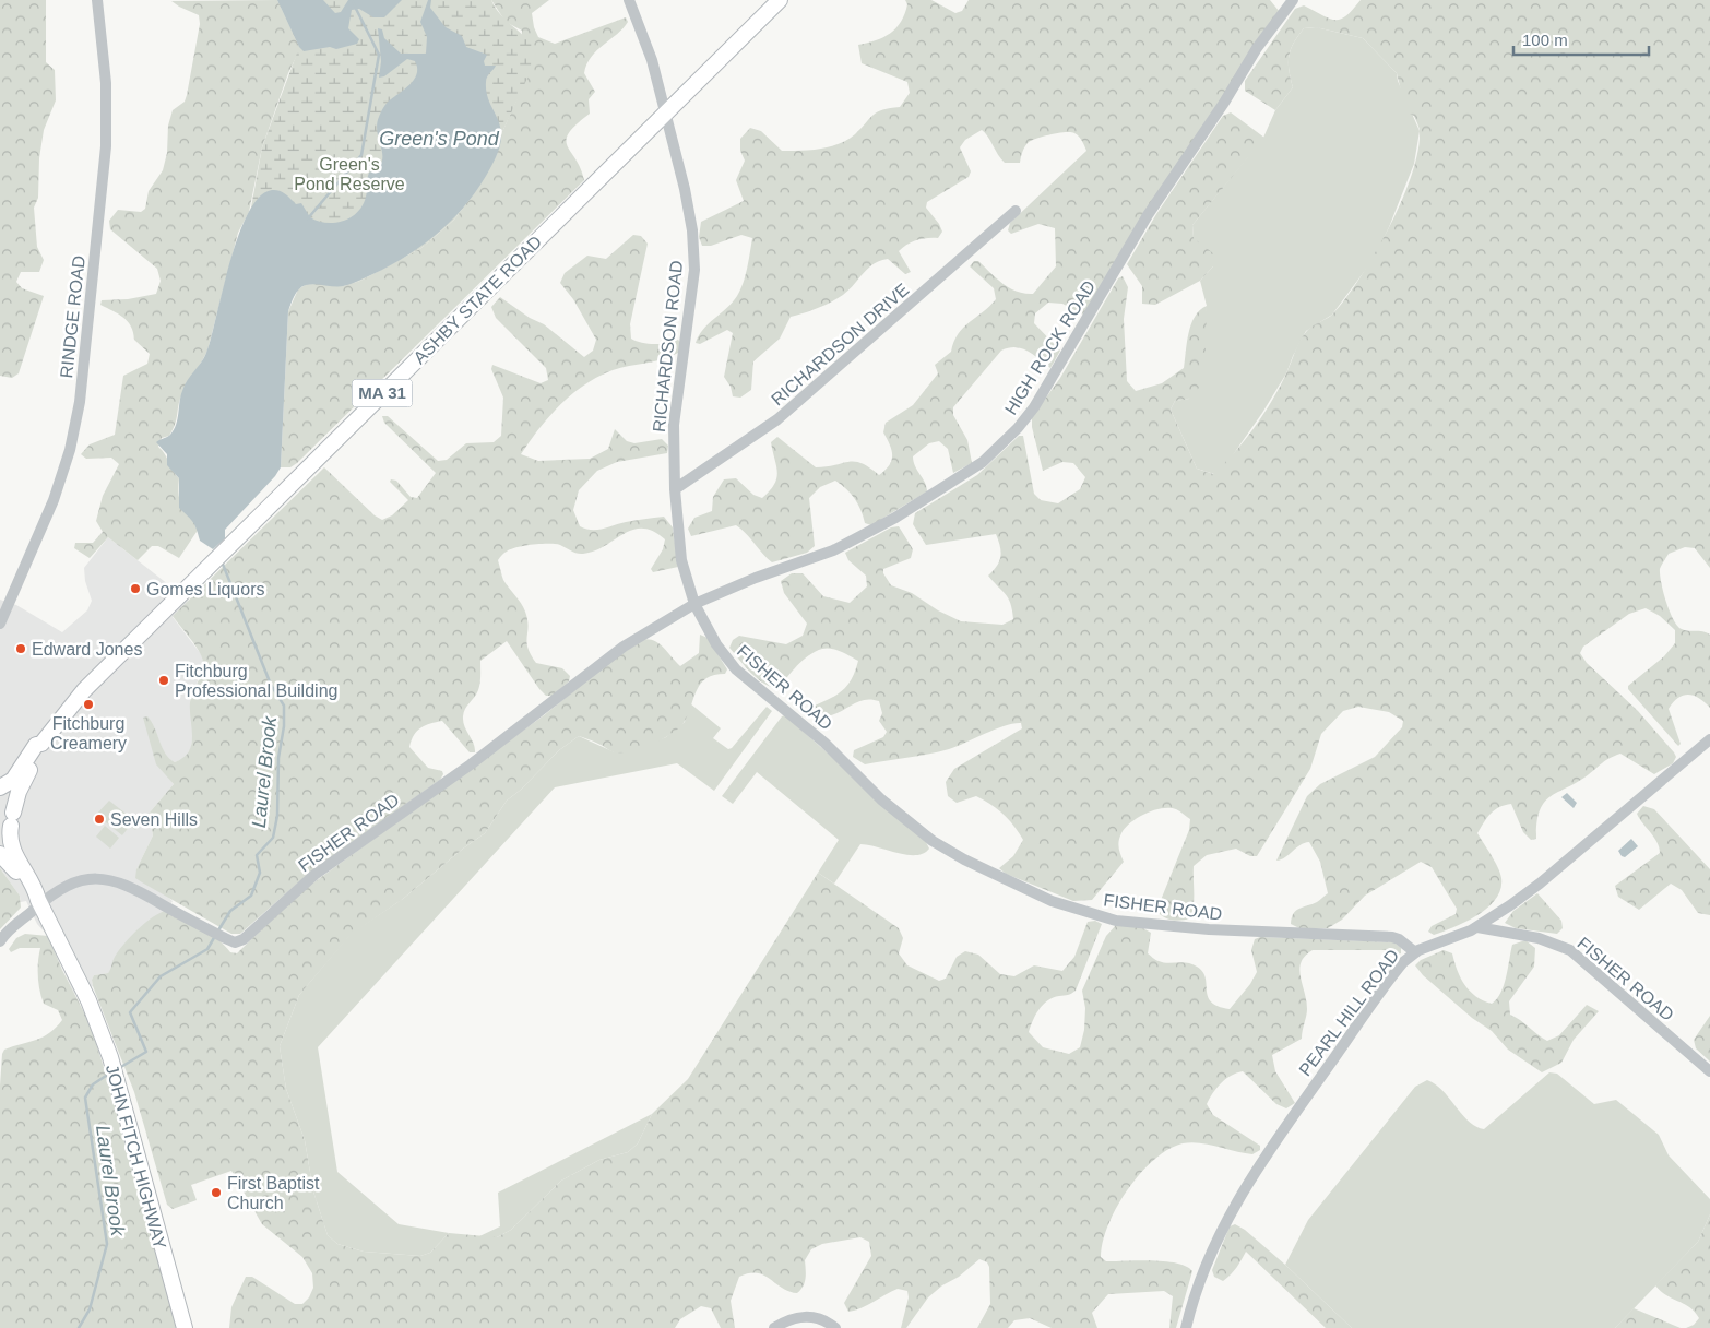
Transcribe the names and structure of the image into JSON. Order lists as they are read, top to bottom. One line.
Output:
{"streets":{"main road":["ASHBY STATE ROAD","MA 31","JOHN FITCH HIGHWAY"],"street":["RINDGE ROAD","RICHARDSON DRIVE","RICHARDSON ROAD","HIGH ROCK ROAD","FISHER ROAD","PEARL HILL ROAD"]},"crossings":[["ASHBY STATE ROAD","RICHARDSON ROAD"],["ASHBY STATE ROAD","JOHN FITCH HIGHWAY"],["RICHARDSON DRIVE","RICHARDSON ROAD"],["RICHARDSON ROAD","HIGH ROCK ROAD"],["RICHARDSON ROAD","FISHER ROAD"],["HIGH ROCK ROAD","FISHER ROAD"],["FISHER ROAD","PEARL HILL ROAD"],["FISHER ROAD","JOHN FITCH HIGHWAY"]],"water":["Green's Pond","Laurel Brook"],"parks":["Green's Pond Reserve"],"places":["Gomes Liquors","Edward Jones","Fitchburg Professional Building","Fitchburg Creamery","Seven Hills","First Baptist Church"],"scale_bar":"100 m"}
